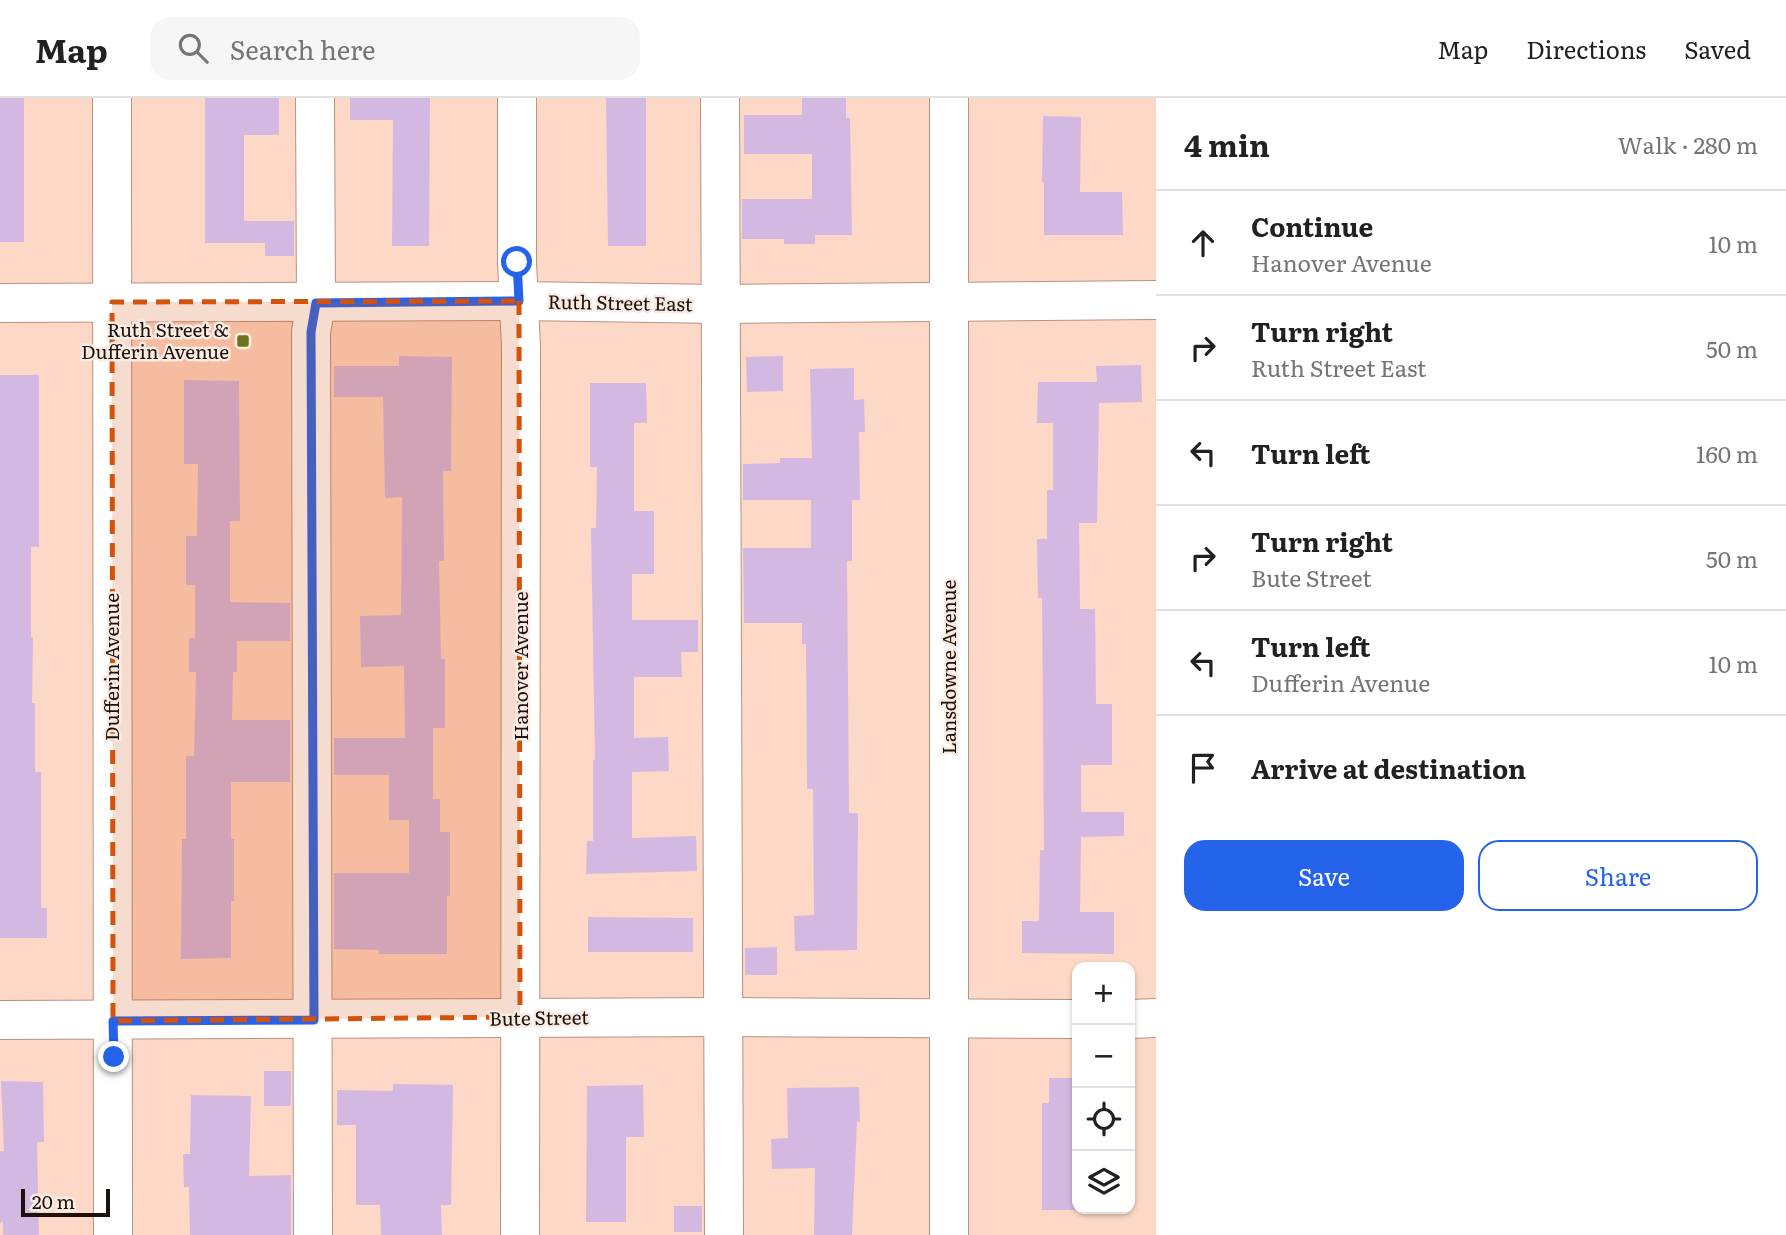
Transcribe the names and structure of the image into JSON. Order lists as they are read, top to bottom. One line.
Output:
{"streets":{"street":["Ruth Street East","Hanover Avenue","Dufferin Avenue","Lansdowne Avenue","Bute Street"]},"crossings":[["Ruth Street East","Hanover Avenue"],["Ruth Street East","Dufferin Avenue"],["Ruth Street East","Lansdowne Avenue"],["Hanover Avenue","Bute Street"],["Dufferin Avenue","Bute Street"],["Lansdowne Avenue","Bute Street"]],"places":{"transit":["Ruth Street & Dufferin Avenue"]},"scale_bar":"20 m","page":{"header":"Map","search":"Search here","nav":["Map","Directions","Saved"],"heading":["4 min","Walk · 280 m"],"list":[["Continue","Hanover Avenue","10 m"],["Turn right","Ruth Street East","50 m"],["Turn left","160 m"],["Turn right","Bute Street","50 m"],["Turn left","Dufferin Avenue","10 m"],"Arrive at destination"],"buttons":["Save","Share"],"map_buttons":["+","−"],"scale":"20 m"}}
